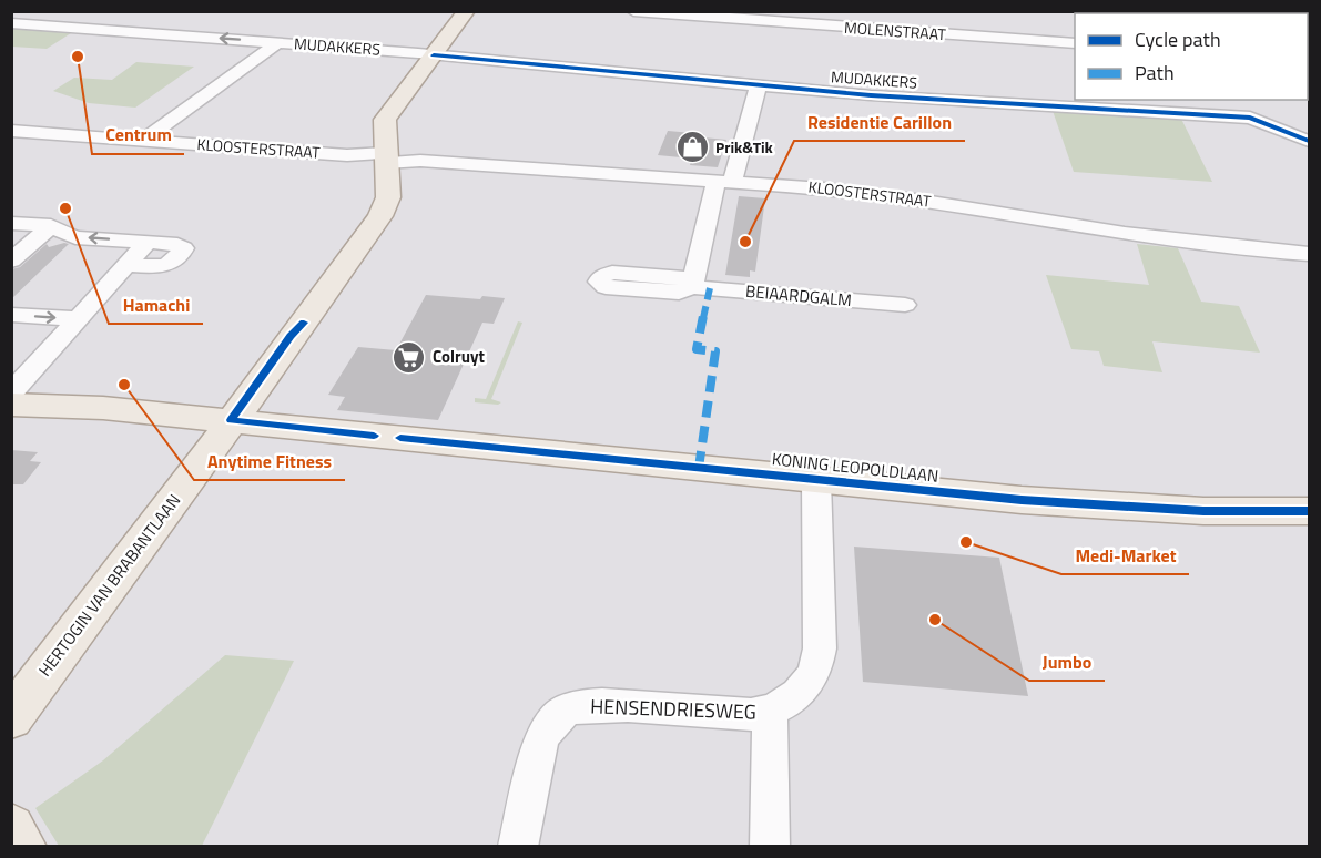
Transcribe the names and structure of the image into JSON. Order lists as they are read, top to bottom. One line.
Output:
{"streets":{"main road":["KONING LEOPOLDLAAN","HERTOGIN VAN BRABANTLAAN"],"street":["MOLENSTRAAT","MUDAKKERS","KLOOSTERSTRAAT","BEIAARDGALM","HENSENDRIESWEG"]},"crossings":[["MUDAKKERS","BEIAARDGALM"],["MUDAKKERS","HERTOGIN VAN BRABANTLAAN"],["KLOOSTERSTRAAT","BEIAARDGALM"],["KLOOSTERSTRAAT","HERTOGIN VAN BRABANTLAAN"],["KONING LEOPOLDLAAN","HERTOGIN VAN BRABANTLAAN"],["KONING LEOPOLDLAAN","HENSENDRIESWEG"]],"places":{"other":["Centrum","Hamachi","Residentie Carillon","Anytime Fitness","Medi-Market","Jumbo"],"shop":["Prik&Tik"],"supermarket":["Colruyt"]},"legend":["Cycle path","Path"]}
